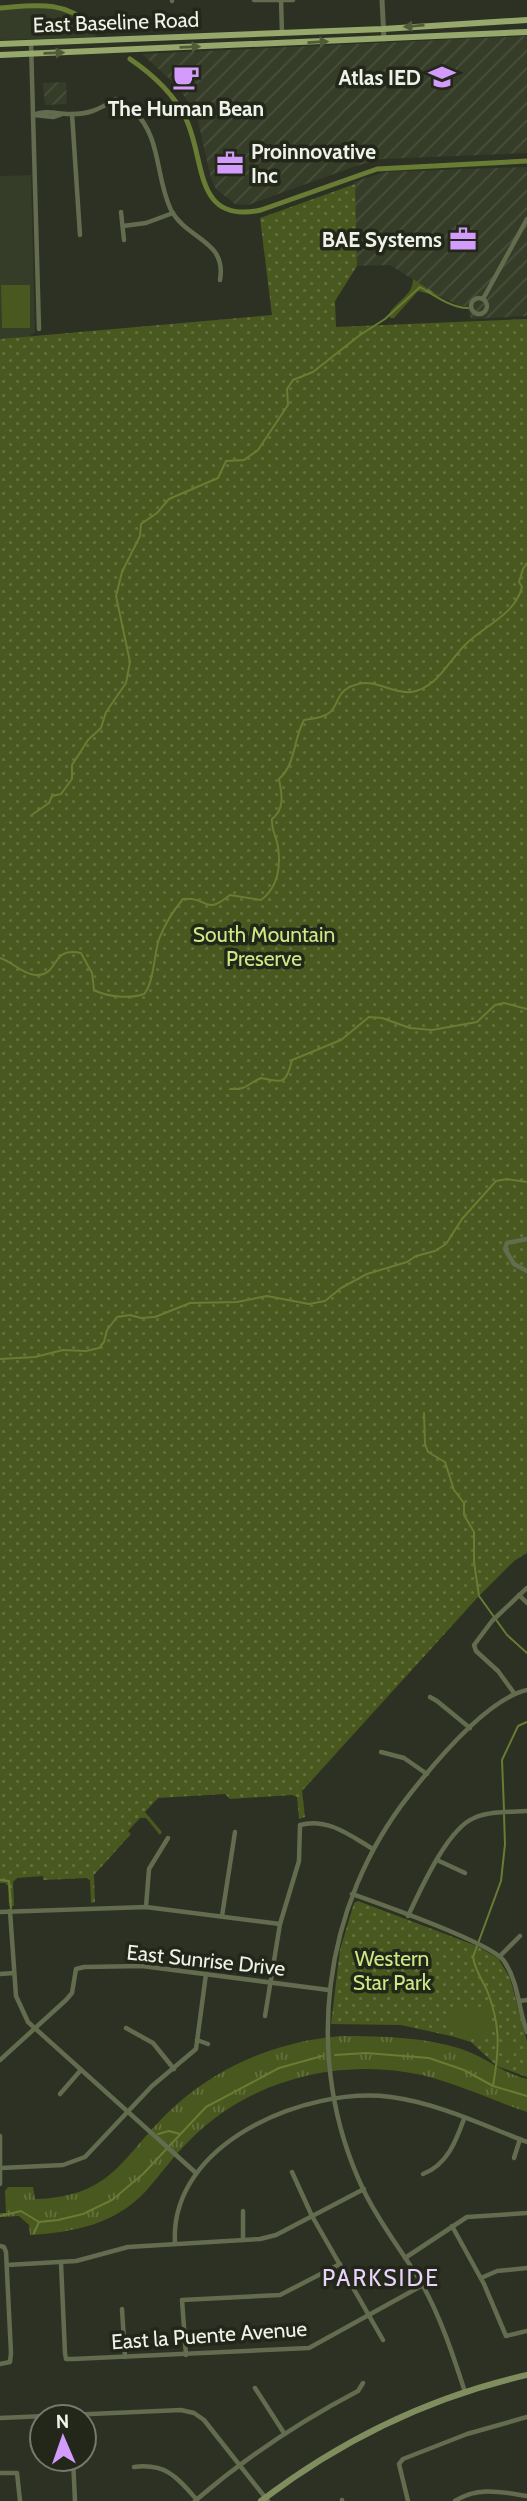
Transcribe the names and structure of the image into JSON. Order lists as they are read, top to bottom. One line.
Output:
{"streets":{"main road":["East Baseline Road"],"street":["East Sunrise Drive","East la Puente Avenue"]},"districts":["PARKSIDE"],"parks":["South Mountain Preserve","Western Star Park"],"places":{"cafe":["The Human Bean"],"school or university":["Atlas IED"],"office":["Proinnovative Inc","BAE Systems"]},"north":"top"}
